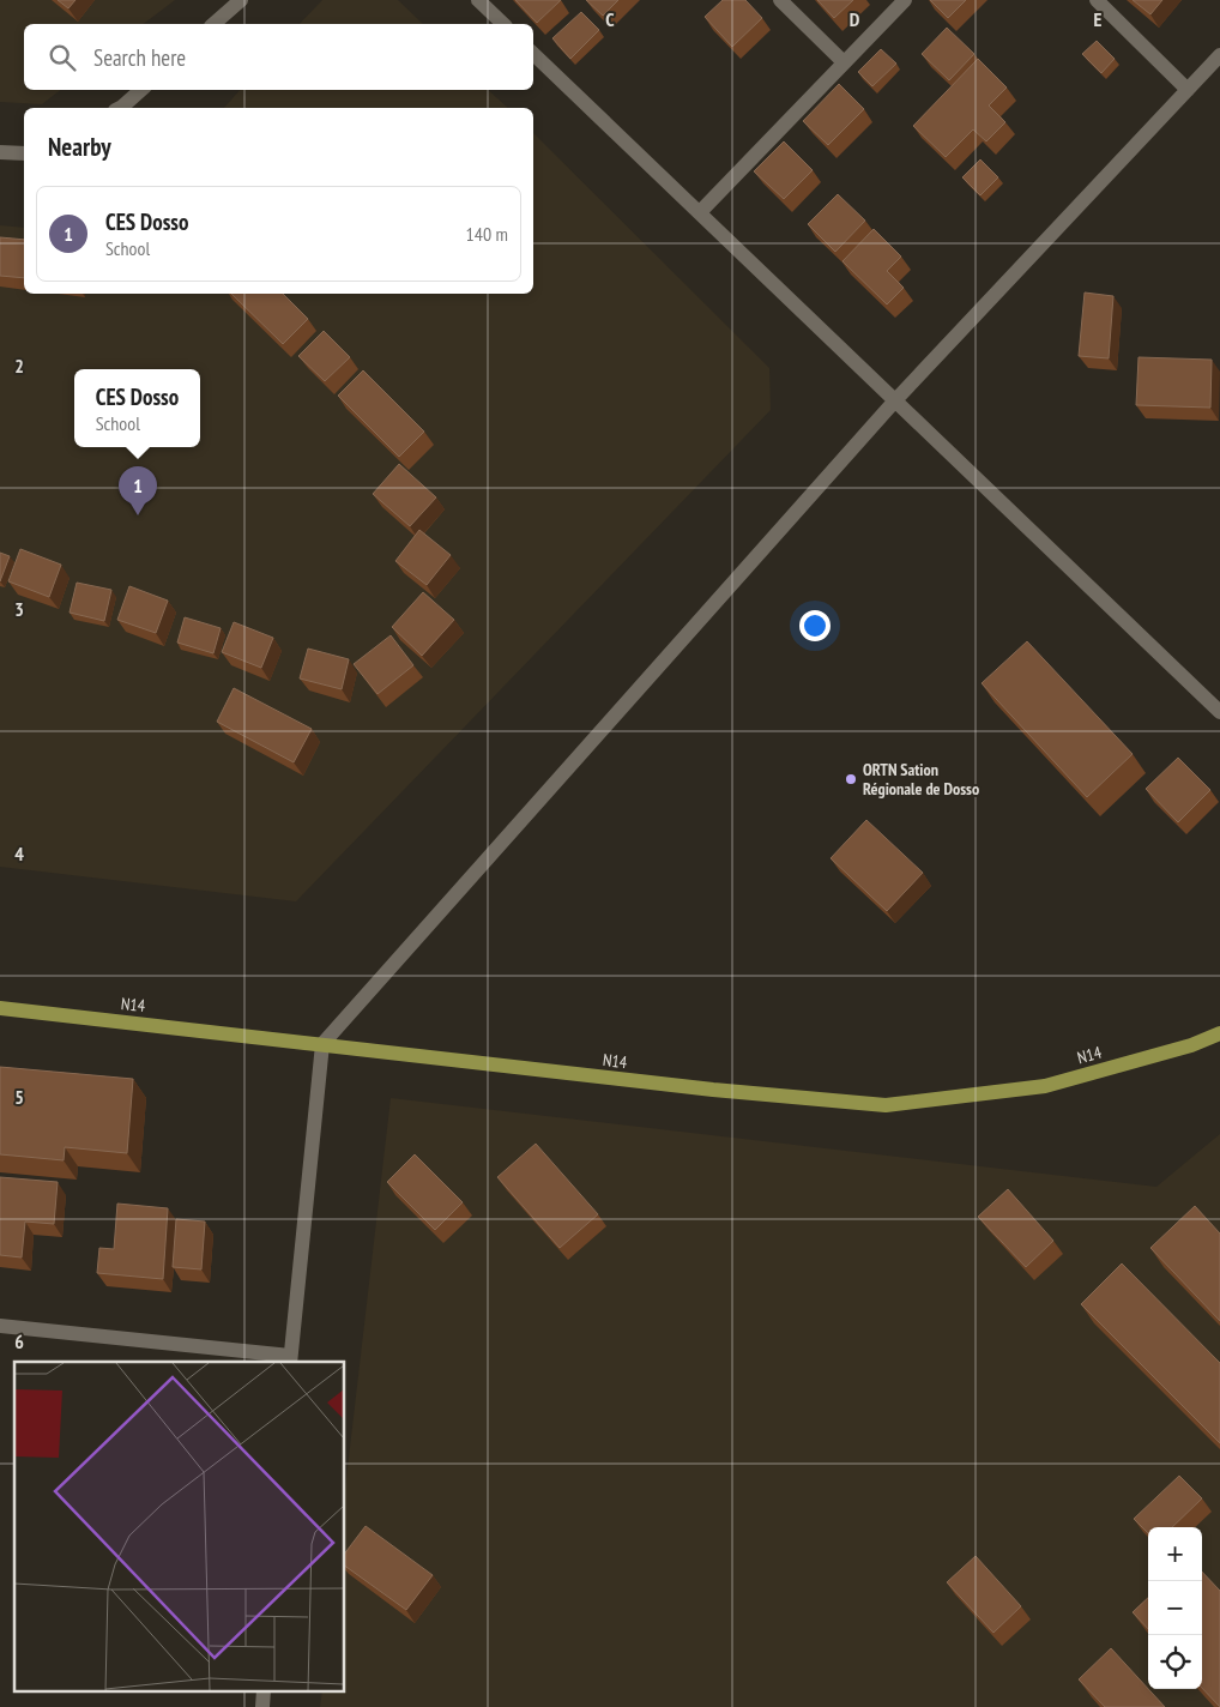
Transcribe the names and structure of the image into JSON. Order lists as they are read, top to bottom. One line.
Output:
{"streets":{"main road":["N14"]},"places":["ORTN Sation Régionale de Dosso"],"page":{"search":"Search here","heading":"Nearby","list":[{"mark":"1","name":"CES Dosso","note":"School","value":"140 m"}],"popup":["CES Dosso","School"],"pins":"1","map_buttons":["+","−"]},"grid":{"columns":["C","D","E"],"rows":["2","3","4","5","6"]}}
